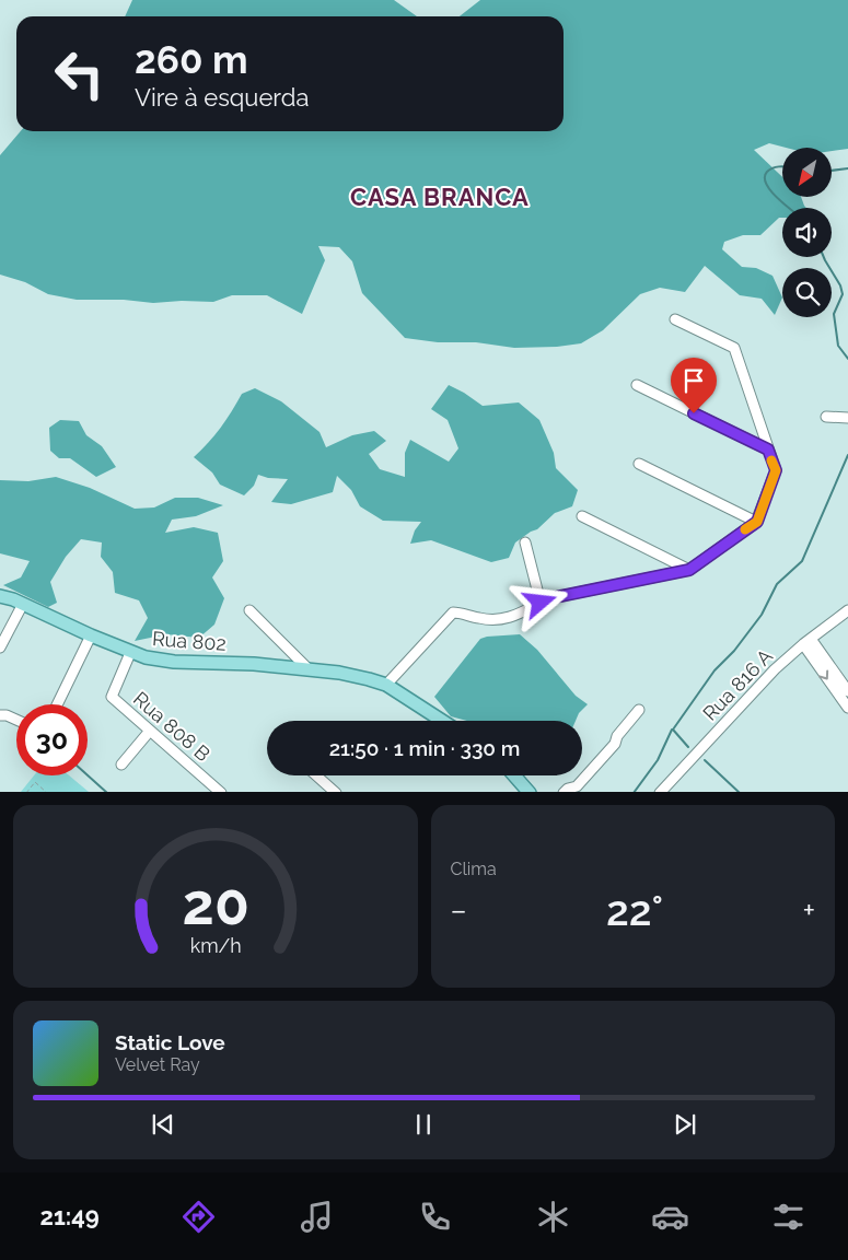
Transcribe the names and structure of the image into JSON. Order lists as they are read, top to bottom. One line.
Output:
{"streets":{"main road":["Rua 802"],"street":["Rua 816 A","Rua 808 B"]},"crossings":[["Rua 802","Rua 808 B"]],"districts":["CASA BRANCA"],"north":"bottom left","page":{"turn":["260 m","Vire à esquerda"],"limit":"30","trip":"21:50 · 1 min · 330 m","tile":"Clima","heat":["−","22°","+"],"song":["Static Love","Velvet Ray"],"tabs":"21:49","gauge":["20","km/h"]}}
